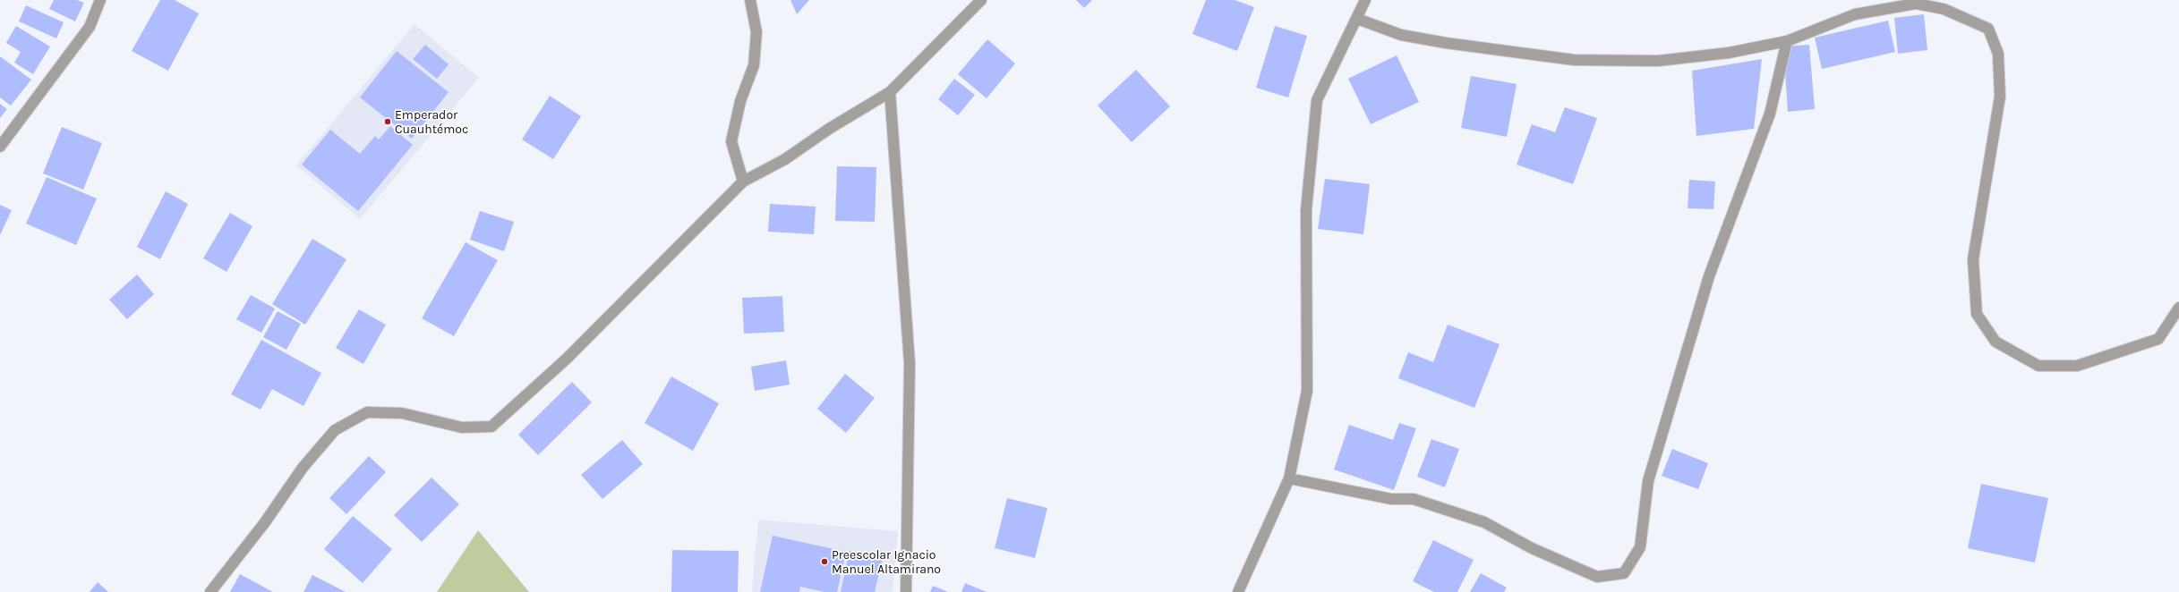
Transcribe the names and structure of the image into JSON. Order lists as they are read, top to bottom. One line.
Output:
{"places":["Emperador Cuauhtémoc","Preescolar Ignacio Manuel Altamirano"]}
